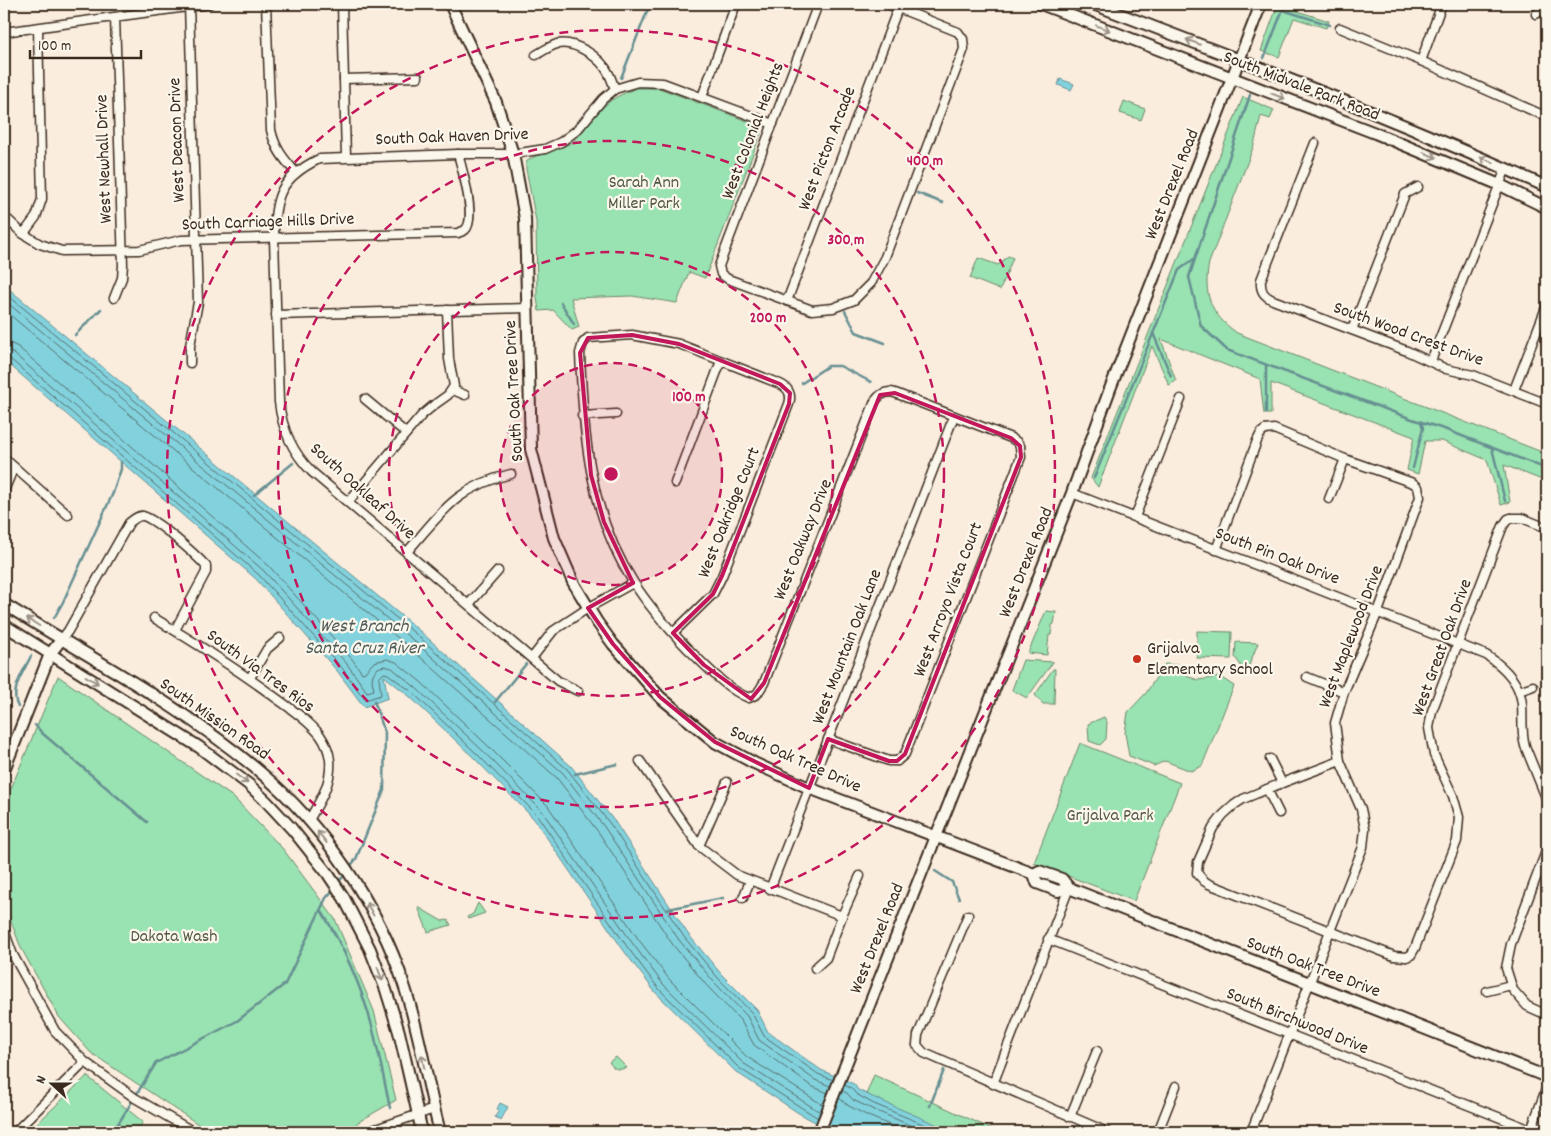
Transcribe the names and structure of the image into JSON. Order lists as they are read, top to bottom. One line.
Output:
{"streets":{"street":["South Midvale Park Road","West Colonial Heights","South Oak Haven Drive","West Deacon Drive","West Picton Arcade","West Newhall Drive","West Drexel Road","South Carriage Hills Drive","South Wood Crest Drive","South Oak Tree Drive","South Oakleaf Drive","West Oakridge Court","West Oakway Drive","South Pin Oak Drive","West Arroyo Vista Court","West Maplewood Drive","West Mountain Oak Lane","West Great Oak Drive","South Via Tres Rios","South Mission Road","South Birchwood Drive"]},"crossings":[["South Midvale Park Road","West Drexel Road"],["West Colonial Heights","West Picton Arcade"],["South Oak Haven Drive","South Carriage Hills Drive"],["South Oak Haven Drive","South Oak Tree Drive"],["South Oak Haven Drive","South Oakleaf Drive"],["West Deacon Drive","South Carriage Hills Drive"],["West Newhall Drive","South Carriage Hills Drive"],["West Drexel Road","South Oak Tree Drive"],["West Drexel Road","South Pin Oak Drive"],["South Carriage Hills Drive","South Oakleaf Drive"],["South Oak Tree Drive","West Maplewood Drive"],["South Oak Tree Drive","West Mountain Oak Lane"],["West Oakridge Court","West Oakway Drive"],["West Oakway Drive","West Arroyo Vista Court"],["West Oakway Drive","West Mountain Oak Lane"],["South Pin Oak Drive","West Maplewood Drive"],["South Pin Oak Drive","West Great Oak Drive"],["West Arroyo Vista Court","West Mountain Oak Lane"],["West Maplewood Drive","West Great Oak Drive"],["West Maplewood Drive","South Birchwood Drive"],["South Via Tres Rios","South Mission Road"]],"water":["West Branch Santa Cruz River"],"parks":["Sarah Ann Miller Park","Grijalva Park","Dakota Wash"],"places":["Grijalva Elementary School"],"scale_bar":"100 m","north":"left","rings":["400 m","300 m","200 m","100 m"]}
